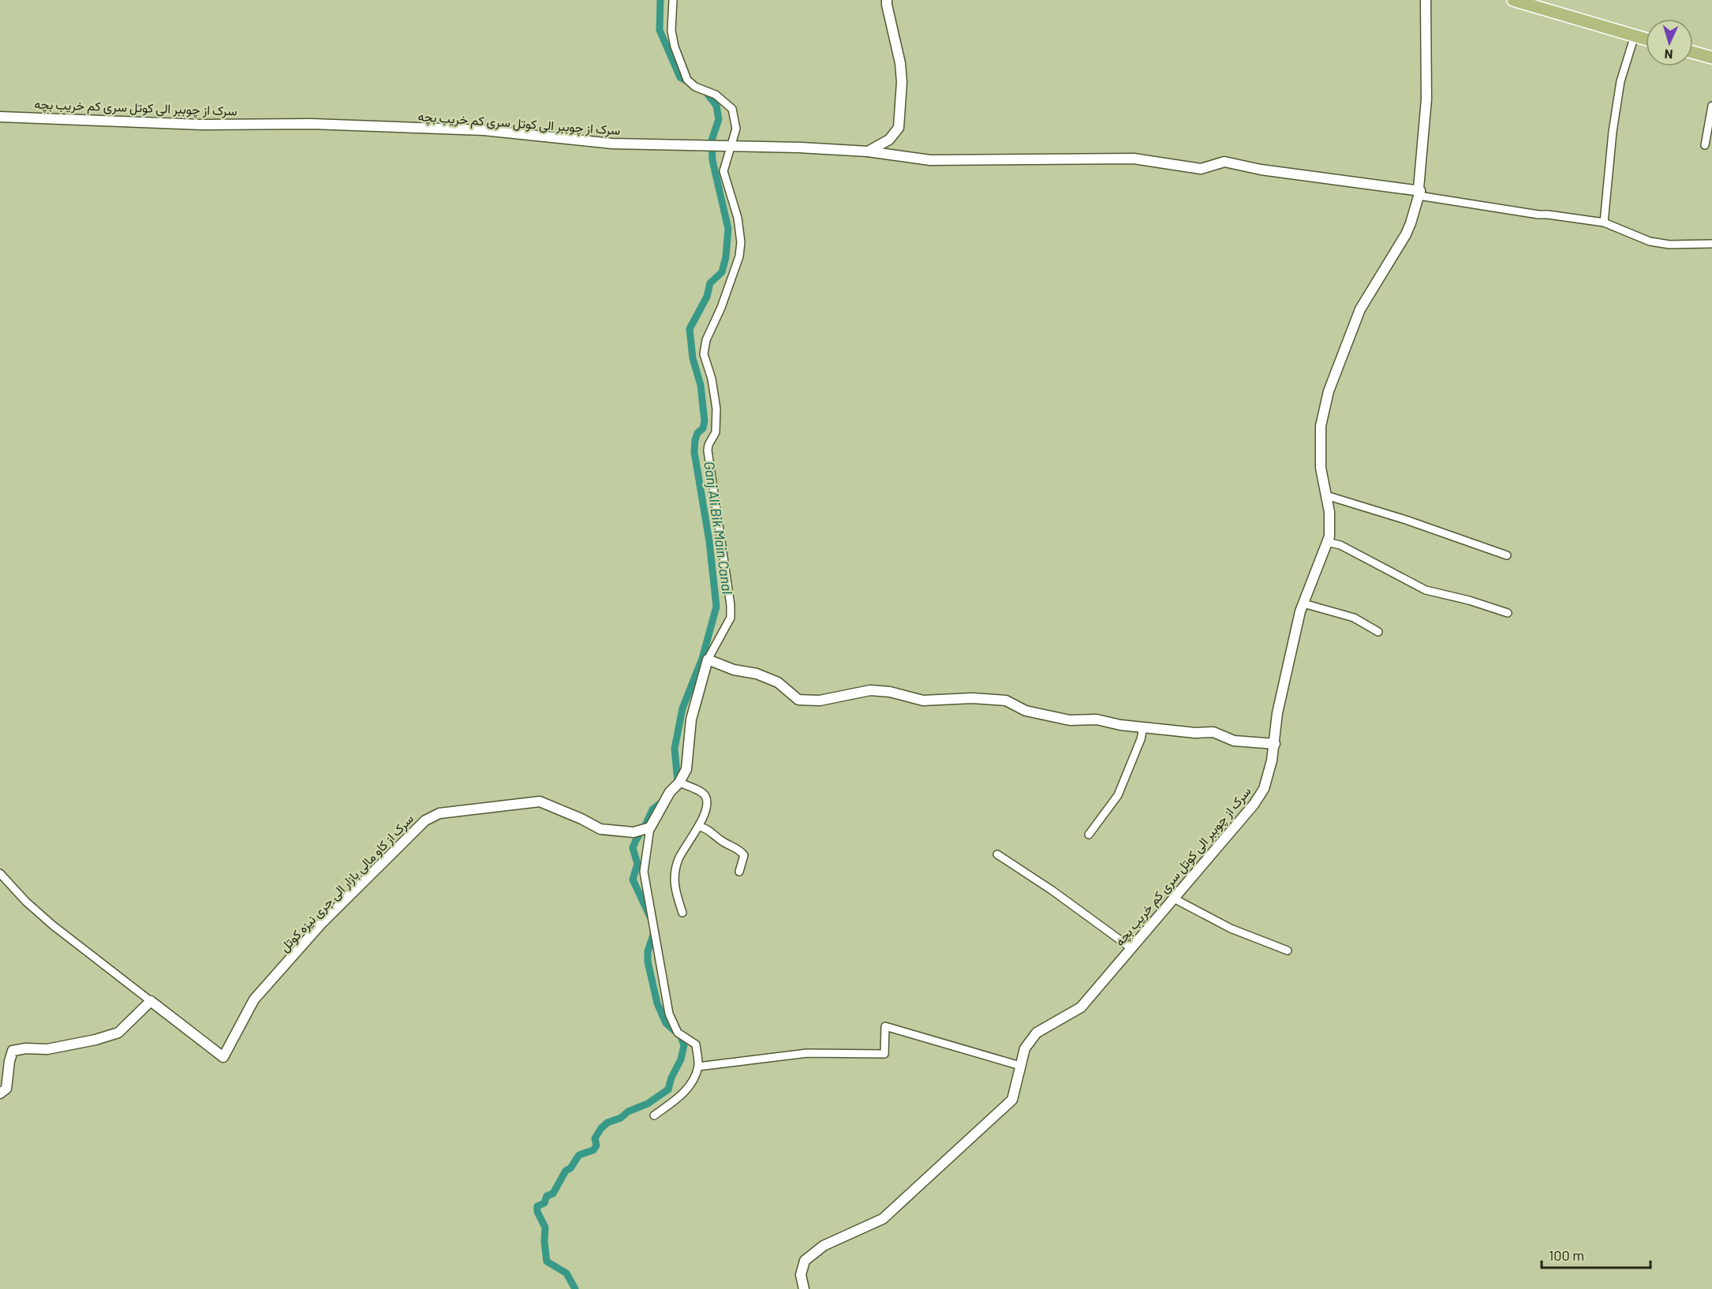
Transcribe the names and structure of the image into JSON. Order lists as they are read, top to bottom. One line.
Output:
{"streets":{"street":["سرک از چوببر الی کوتل سری کم خریب بچه","سرک از کاو مالی بازار الی جری نیزه کوتل"]},"water":["Ganj Ali Bik Main Canal"],"scale_bar":"100 m","north":"bottom"}
